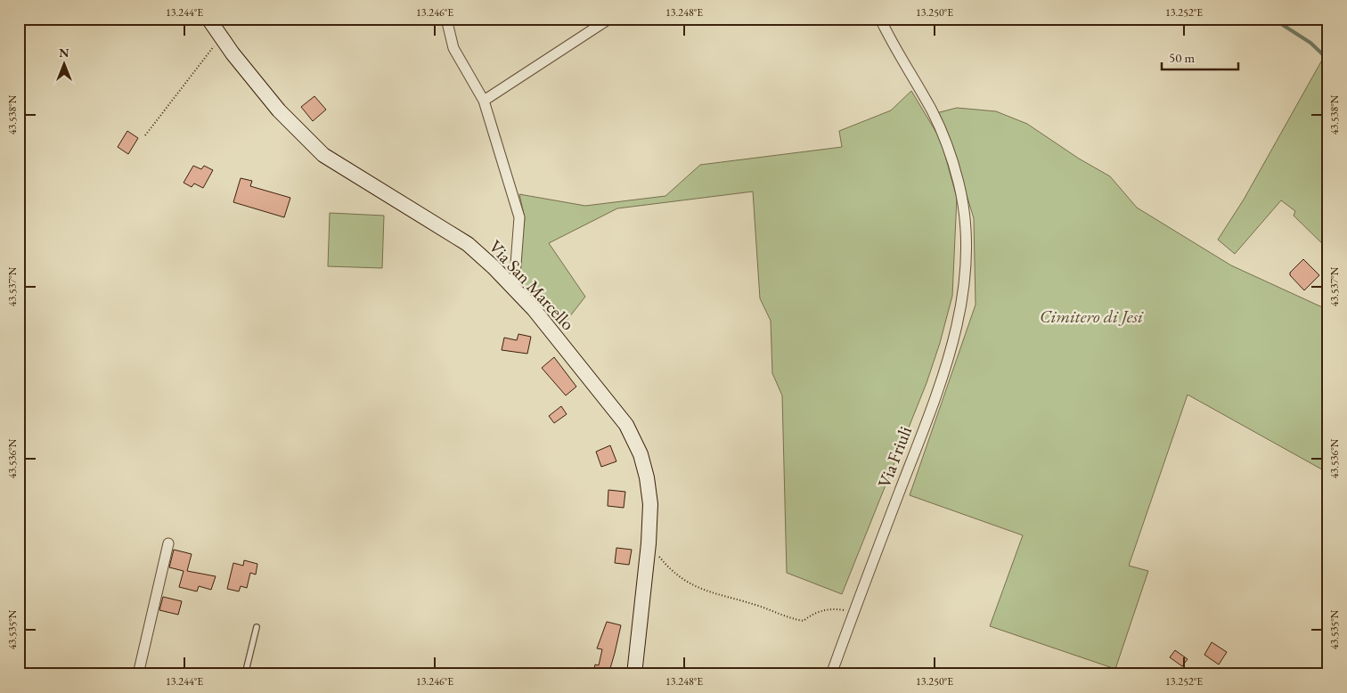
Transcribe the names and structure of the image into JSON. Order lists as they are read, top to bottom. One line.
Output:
{"streets":{"main road":["Via San Marcello"],"street":["Via Friuli"]},"parks":["Cimitero di Jesi"],"scale_bar":"50 m","north":"top","coordinates":["13.244°E","13.246°E","13.248°E","13.250°E","13.252°E","43.538°N","43.537°N","43.536°N","43.535°N"]}
